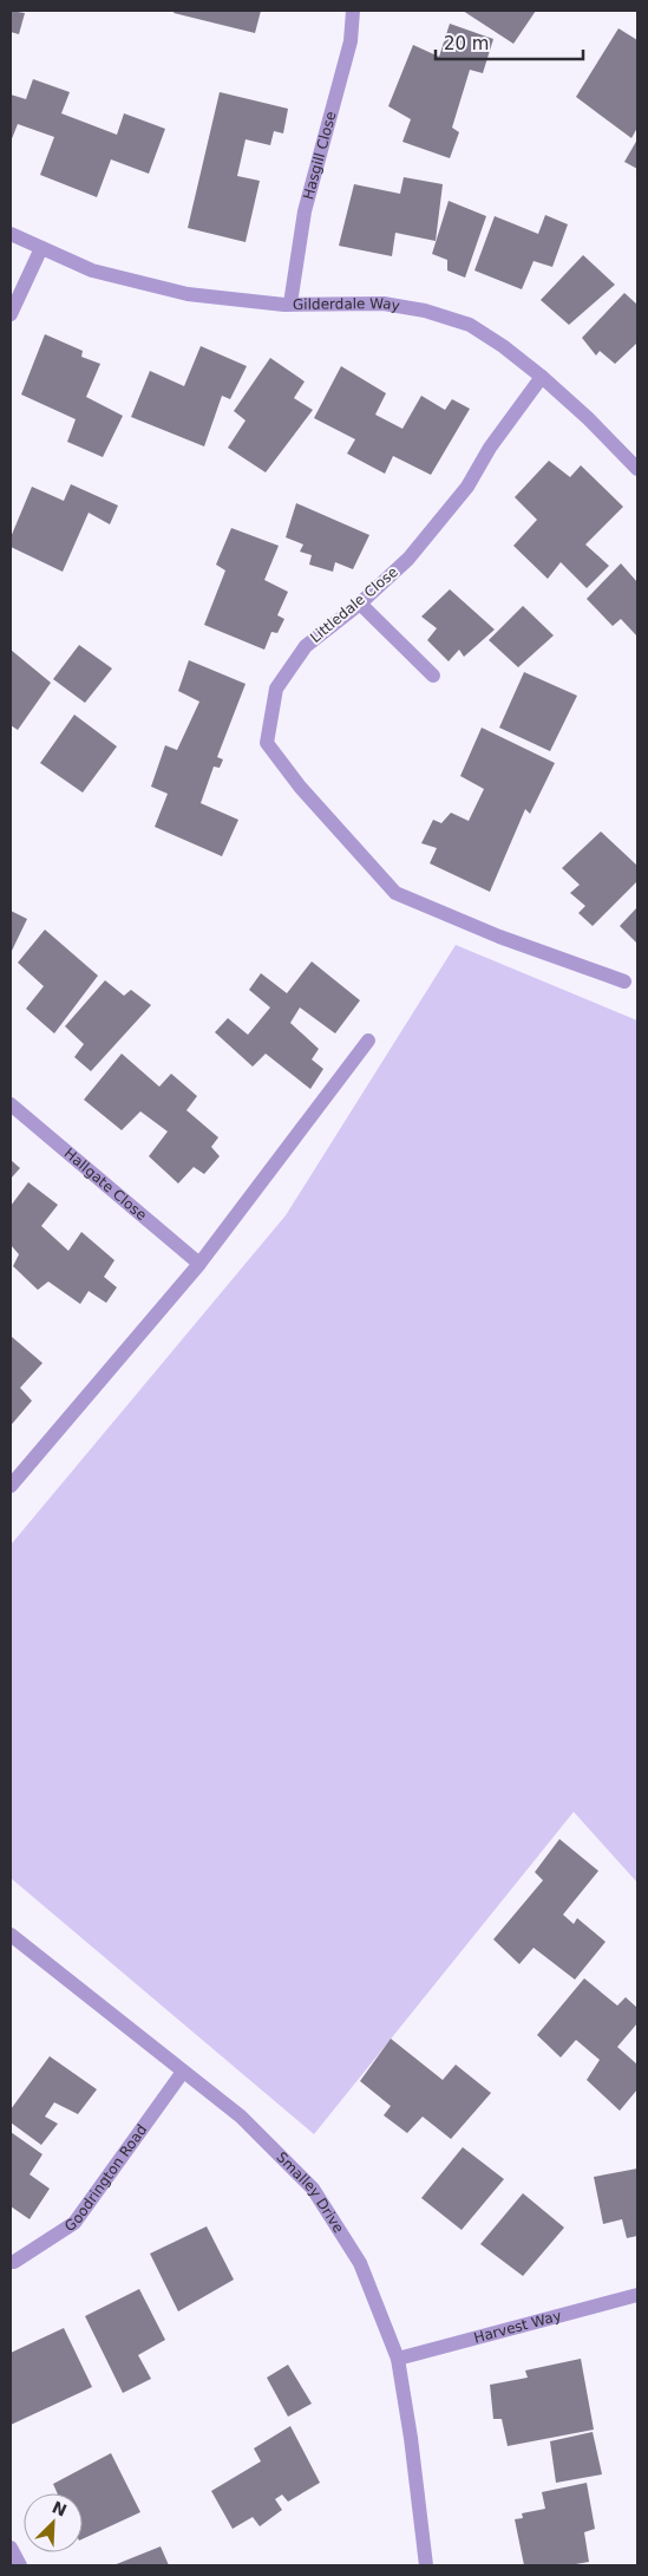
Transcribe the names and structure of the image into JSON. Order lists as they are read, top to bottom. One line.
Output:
{"streets":{"street":["Hasgill Close","Gilderdale Way","Littledale Close","Hallgate Close","Goodrington Road","Smalley Drive","Harvest Way"]},"crossings":[["Hasgill Close","Gilderdale Way"],["Gilderdale Way","Littledale Close"],["Goodrington Road","Smalley Drive"],["Smalley Drive","Harvest Way"]],"scale_bar":"20 m","north":"top right"}
